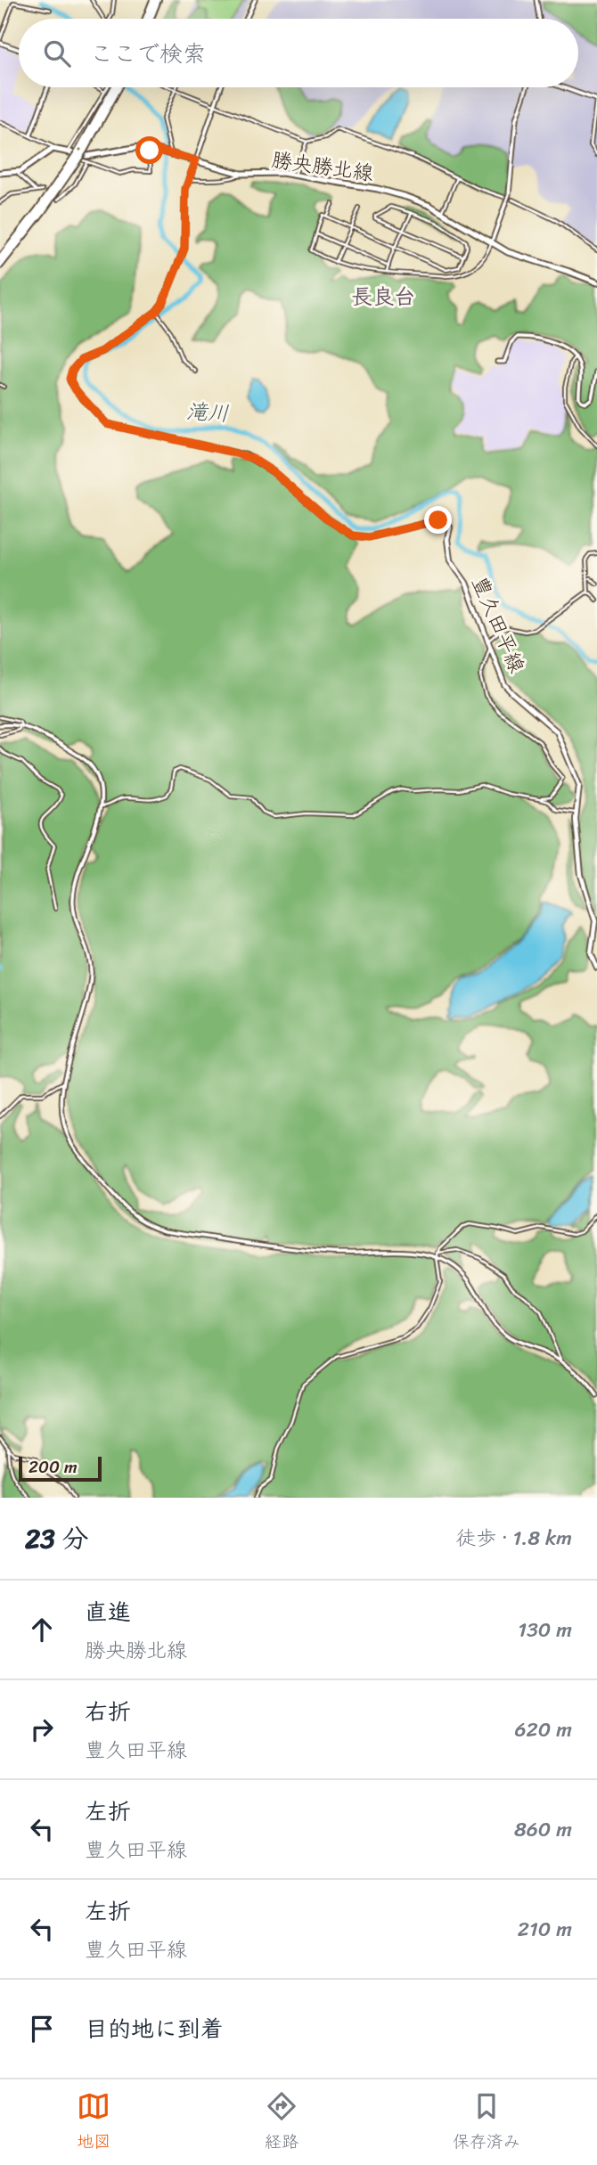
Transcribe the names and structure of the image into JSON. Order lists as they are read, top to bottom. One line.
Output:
{"streets":{"main road":["勝央勝北線","豊久田平線"]},"crossings":[["勝央勝北線","豊久田平線"]],"districts":["長良台"],"water":["滝川"],"scale_bar":"200 m","page":{"search":"ここで検索","scale":"200 m","heading":["23 分","徒歩 · 1.8 km"],"list":[["直進","勝央勝北線","130 m"],["右折","豊久田平線","620 m"],["左折","豊久田平線","860 m"],["左折","豊久田平線","210 m"],"目的地に到着"],"nav":["地図","経路","保存済み"]}}
